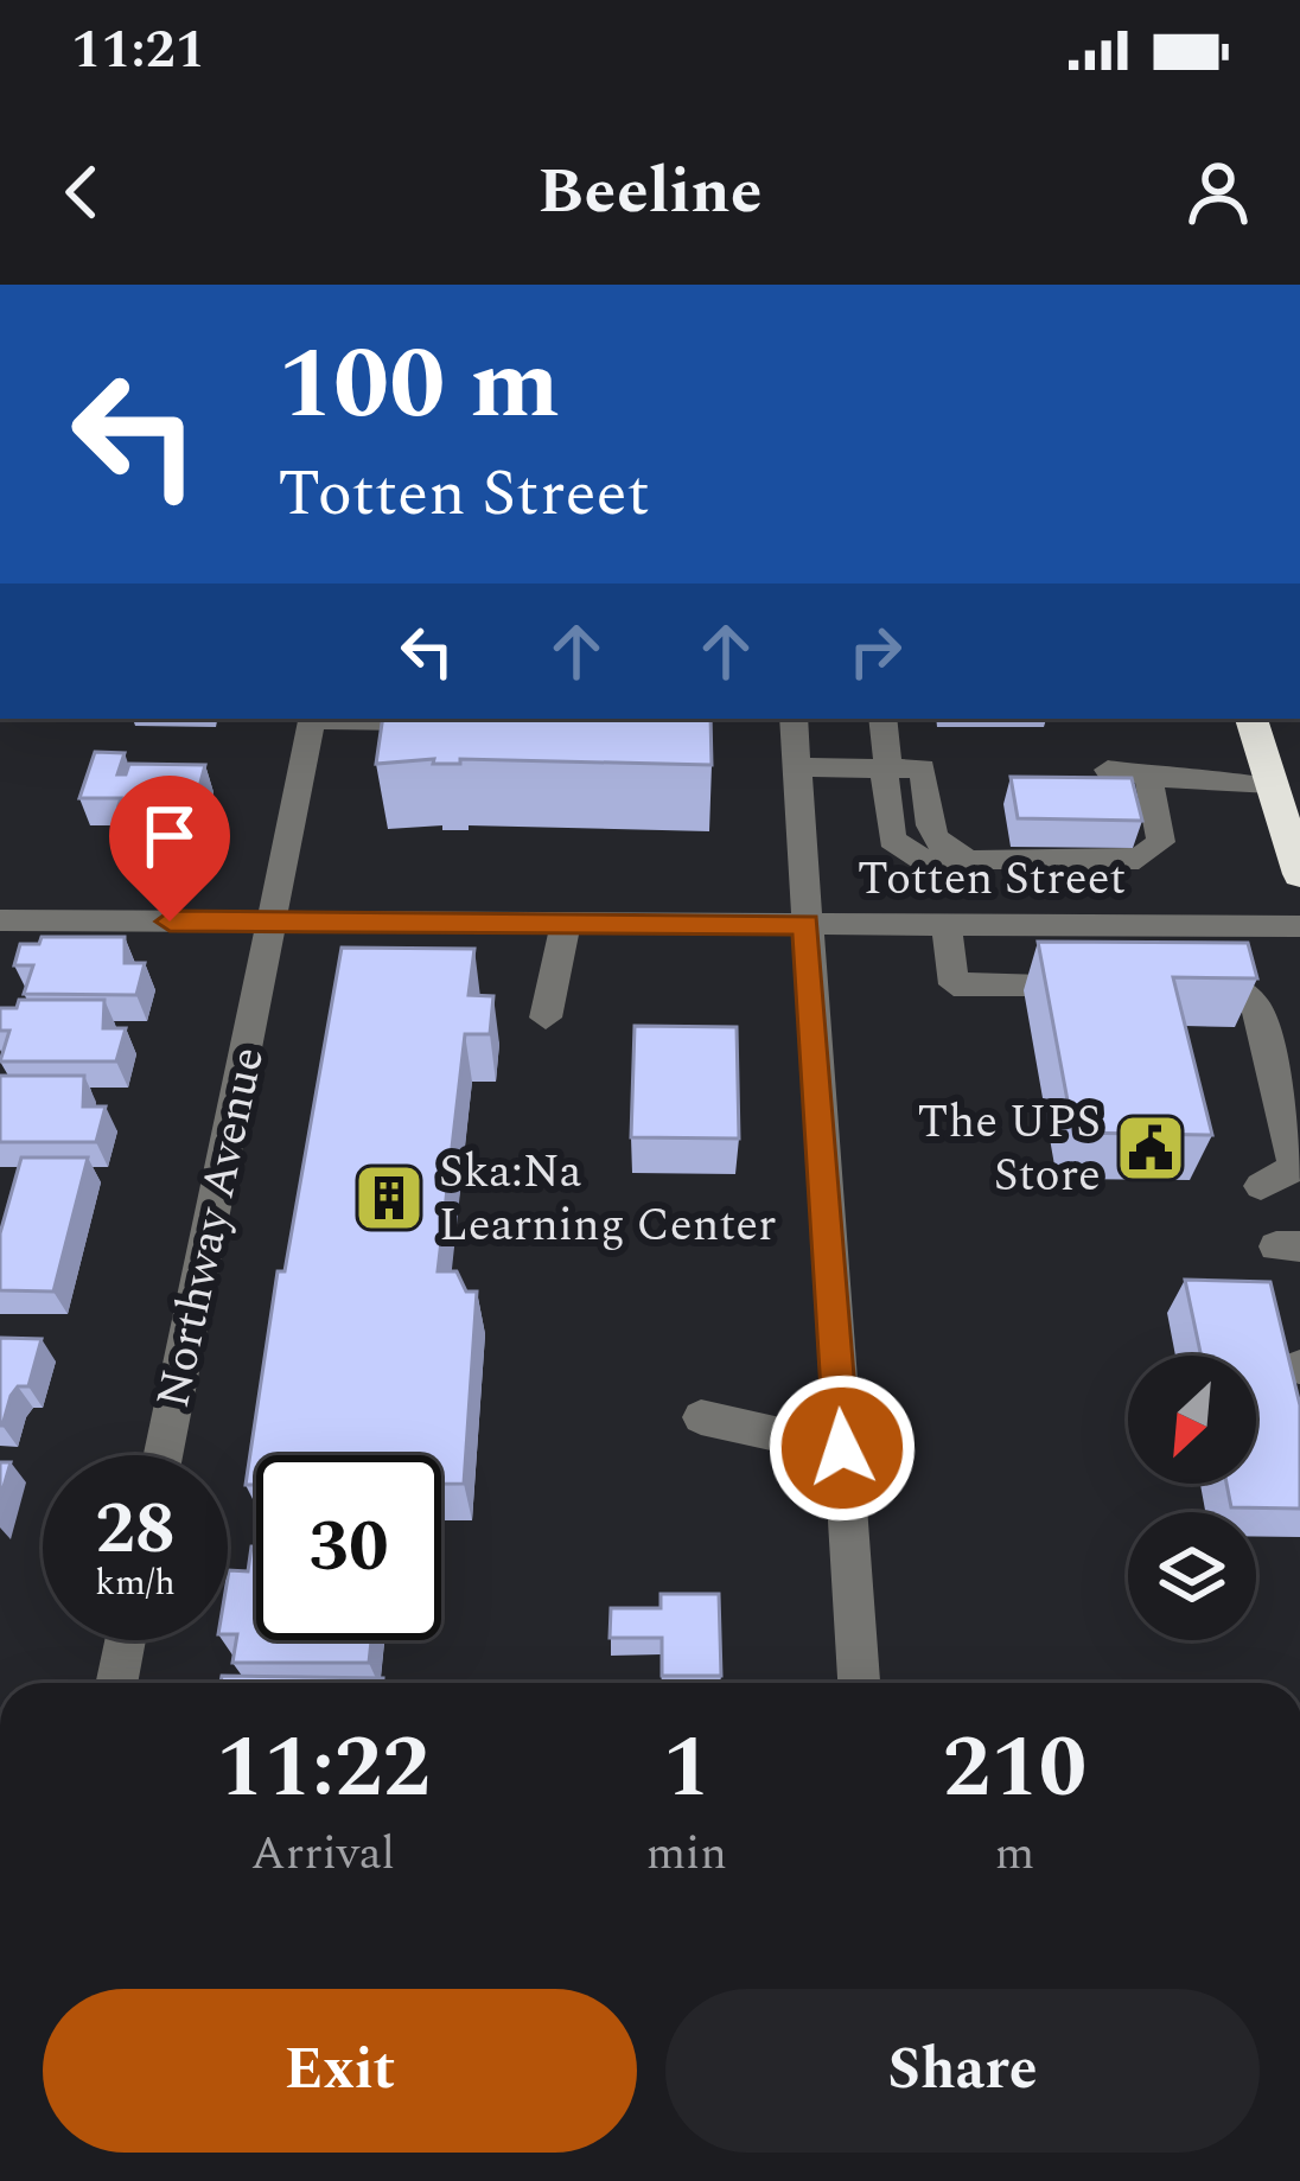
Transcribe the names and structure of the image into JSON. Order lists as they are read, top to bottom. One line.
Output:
{"streets":{"street":["Totten Street","Northway Avenue"]},"crossings":[["Totten Street","Northway Avenue"]],"places":{"public building":["The UPS Store"],"building":["Ska:Na Learning Center"]},"north":"bottom left","page":{"status":"11:21","header":"Beeline","turn":["100 m","Totten Street"],"speed":"28 km/h","limit":"30","eta":["11:22","Arrival","1","min","210","m"],"buttons":["Exit","Share"]}}
